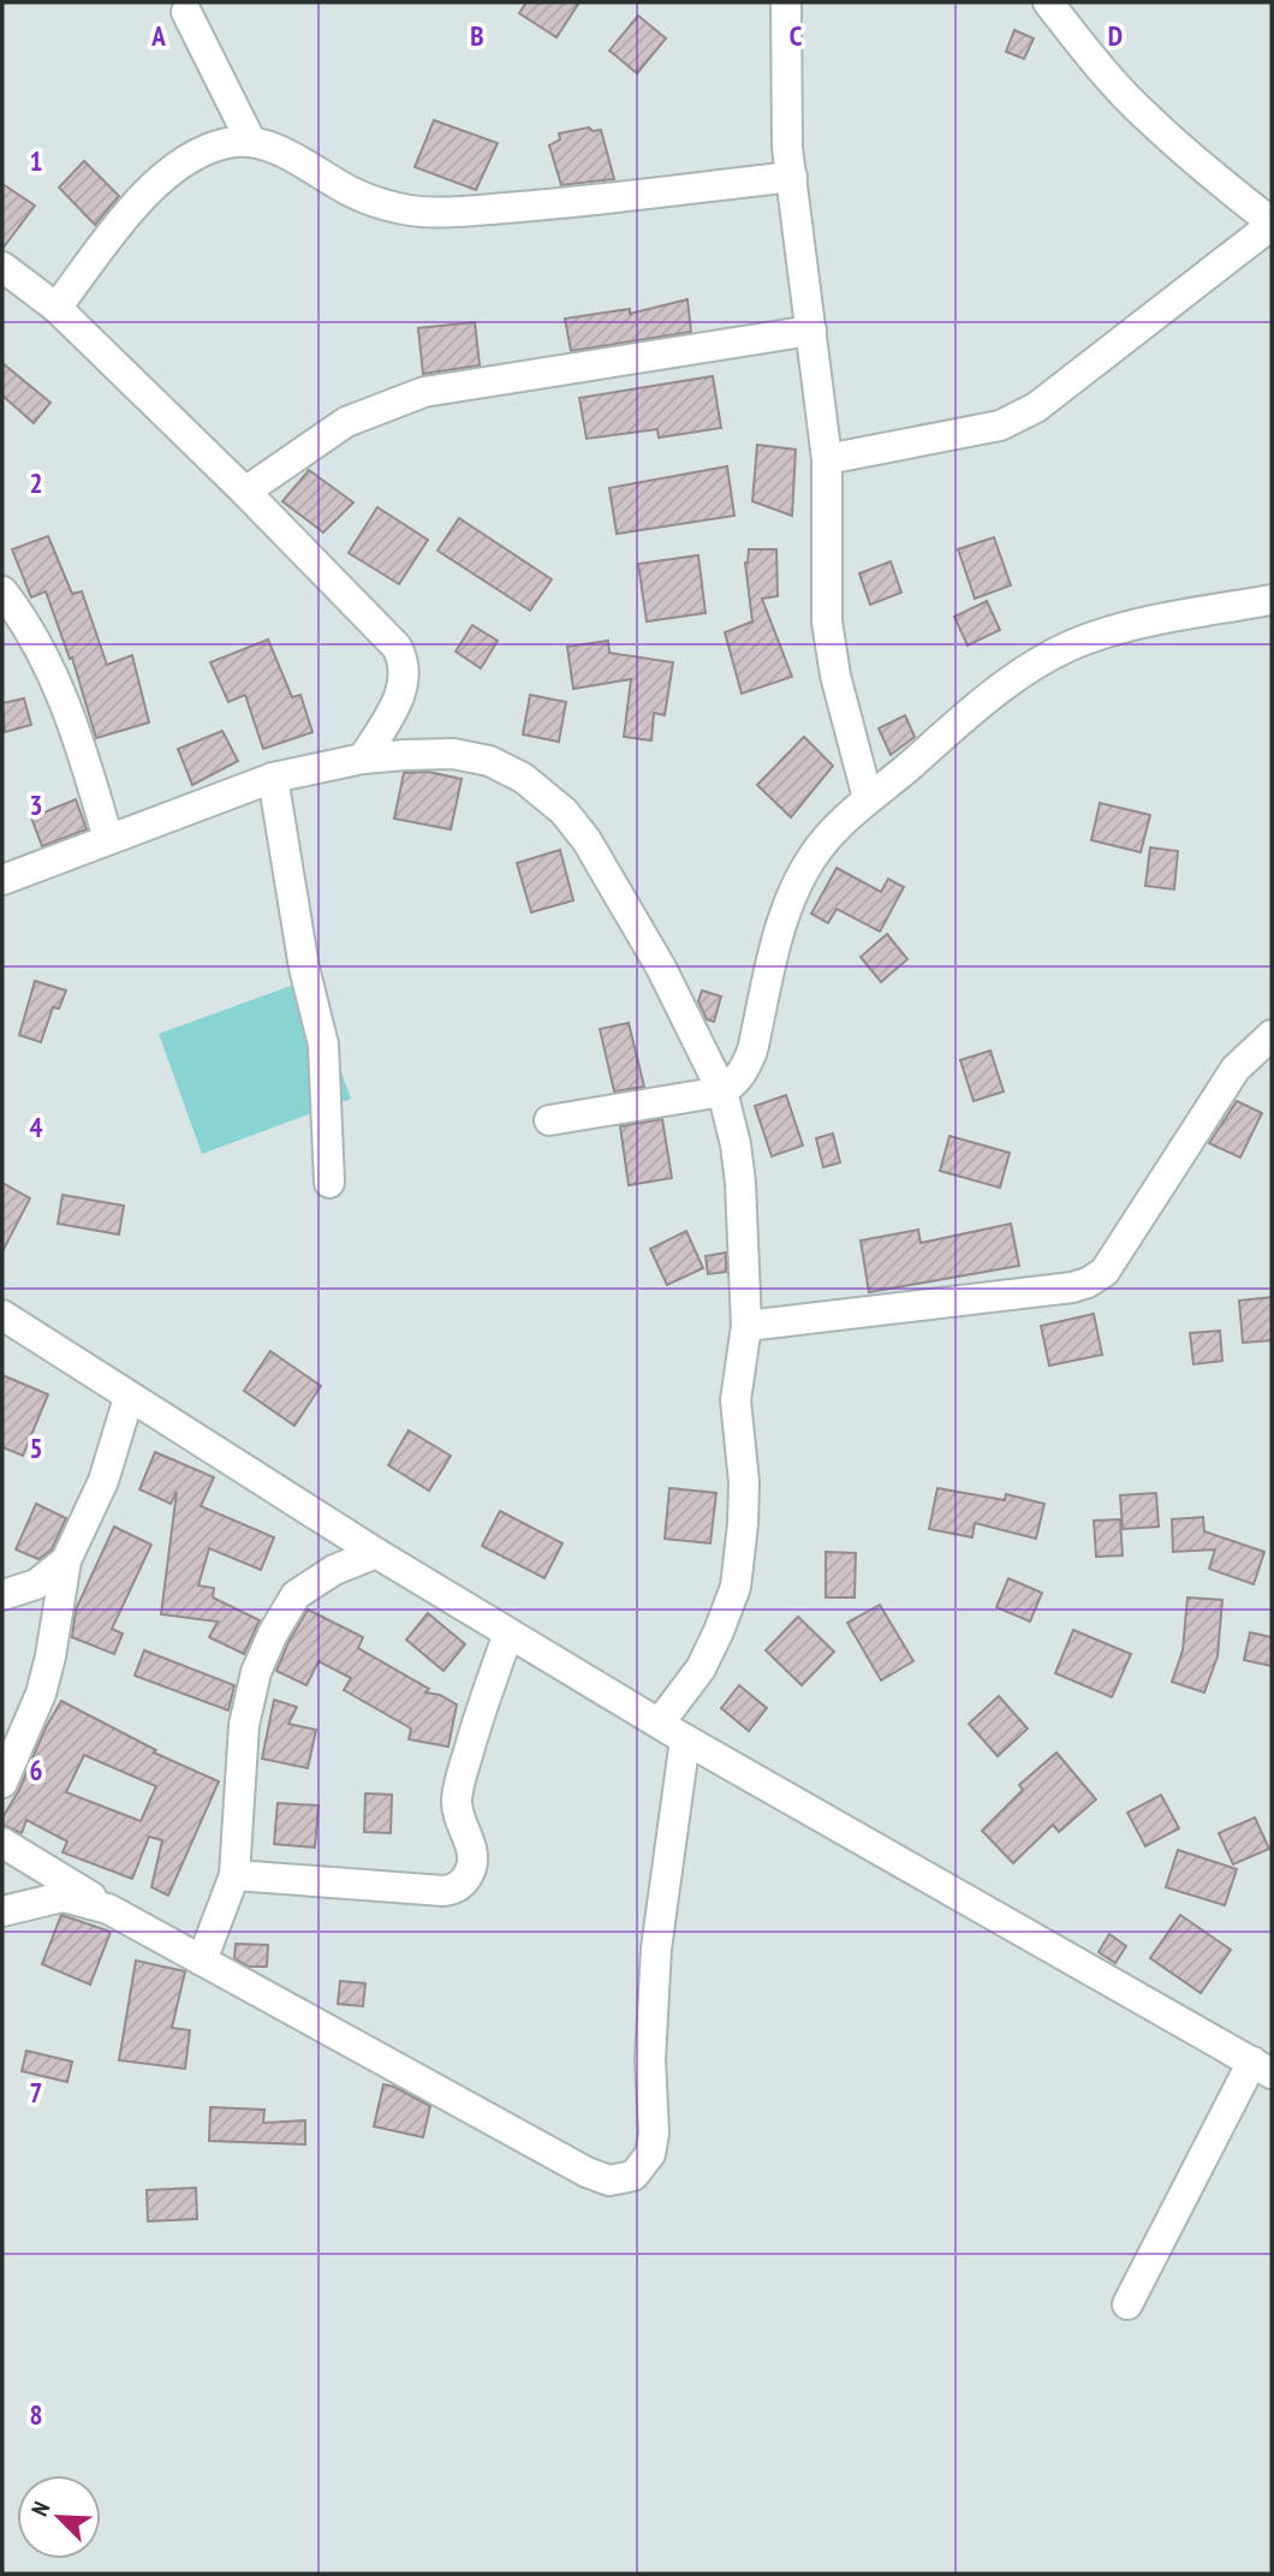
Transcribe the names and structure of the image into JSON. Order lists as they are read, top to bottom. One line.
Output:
{"north":"top left","grid":{"columns":["A","B","C","D"],"rows":["1","2","3","4","5","6","7","8"]}}
